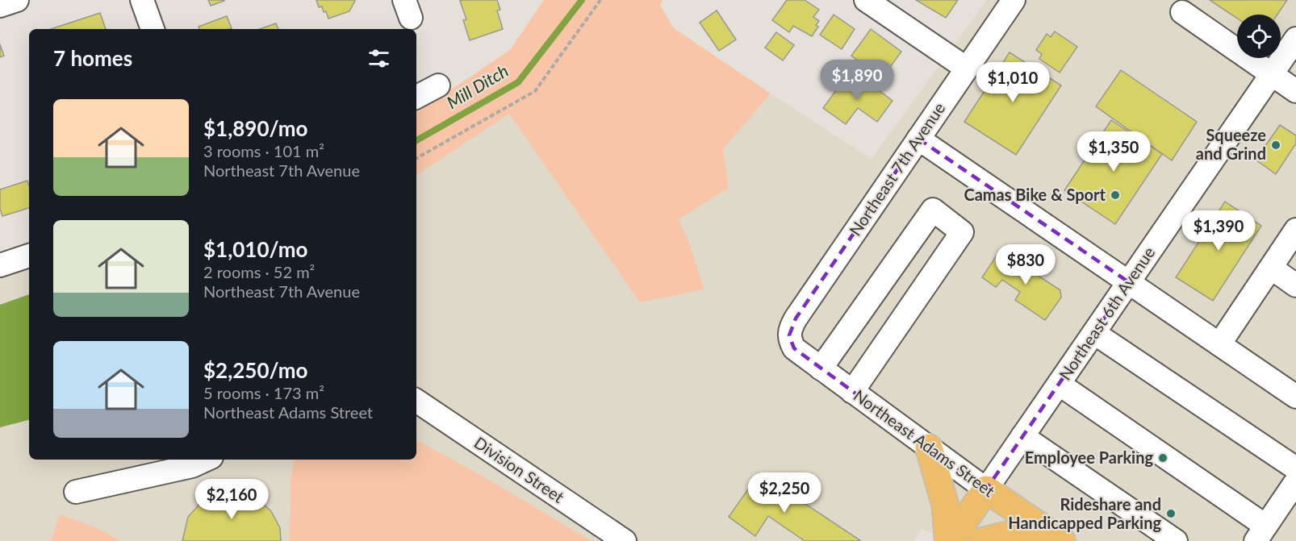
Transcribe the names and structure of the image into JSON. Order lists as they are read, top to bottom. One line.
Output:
{"streets":{"main road":["Northeast 6th Avenue","Northeast Adams Street"],"street":["Northeast 7th Avenue","Division Street"]},"crossings":[["Northeast 7th Avenue","Northeast Adams Street"],["Northeast 6th Avenue","Northeast Adams Street"]],"water":["Mill Ditch"],"places":["Squeeze and Grind","Camas Bike & Sport","Employee Parking","Rideshare and Handicapped Parking"],"page":{"heading":"7 homes","price":["$1,890","$1,010","$1,350","$1,390","$830","$2,250","$2,160"],"list":[{"name":"$1,890/mo","note":"3 rooms · 101 m² · Northeast 7th Avenue"},{"name":"$1,010/mo","note":"2 rooms · 52 m² · Northeast 7th Avenue"},{"name":"$2,250/mo","note":"5 rooms · 173 m² · Northeast Adams Street"}]}}
